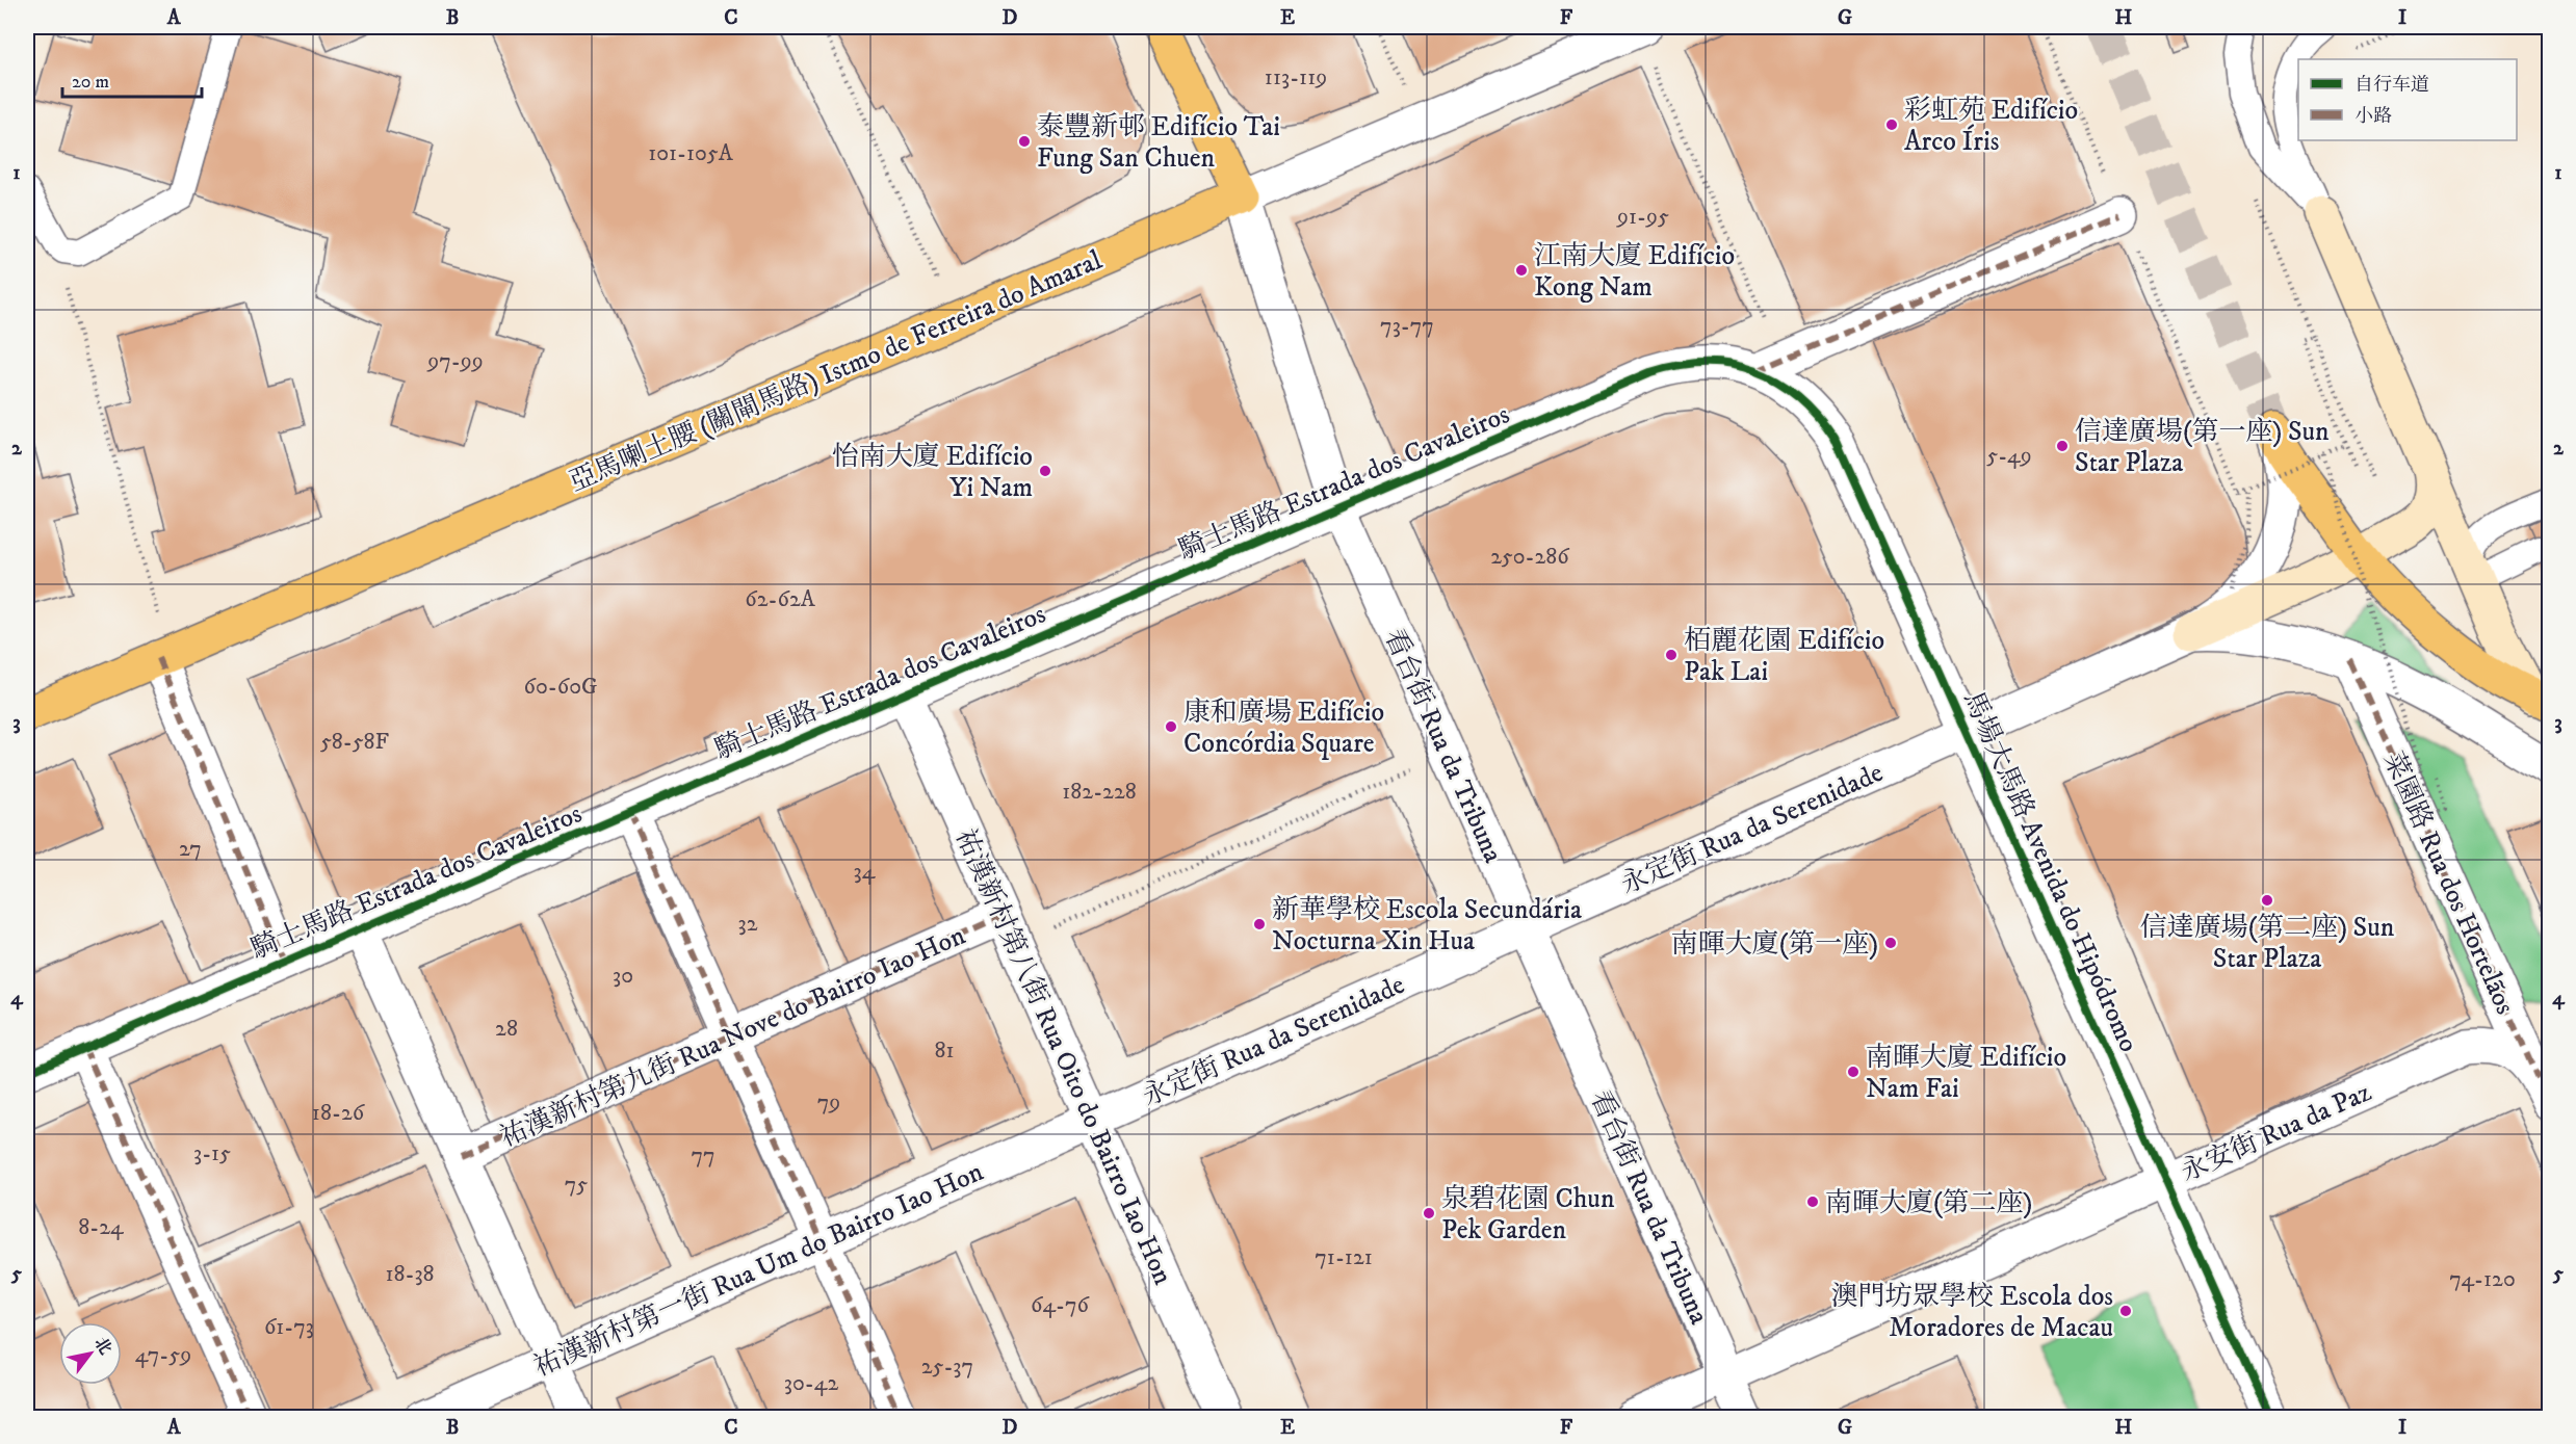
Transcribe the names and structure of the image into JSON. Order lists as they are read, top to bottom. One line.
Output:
{"streets":{"main road":["亞馬喇土腰 (關閘馬路) Istmo de Ferreira do Amaral"],"street":["騎士馬路 Estrada dos Cavaleiros","看台街 Rua da Tribuna","永定街 Rua da Serenidade","馬場大馬路 Avenida do Hipódromo","菜園路 Rua dos Hortelãos","祐漢新村第九街 Rua Nove do Bairro Iao Hon","祐漢新村第八街 Rua Oito do Bairro Iao Hon","永安街 Rua da Paz","祐漢新村第一街 Rua Um do Bairro Iao Hon"]},"crossings":[["亞馬喇土腰 (關閘馬路) Istmo de Ferreira do Amaral","看台街 Rua da Tribuna"],["騎士馬路 Estrada dos Cavaleiros","看台街 Rua da Tribuna"],["騎士馬路 Estrada dos Cavaleiros","馬場大馬路 Avenida do Hipódromo"],["騎士馬路 Estrada dos Cavaleiros","祐漢新村第八街 Rua Oito do Bairro Iao Hon"],["看台街 Rua da Tribuna","永定街 Rua da Serenidade"],["看台街 Rua da Tribuna","永安街 Rua da Paz"],["永定街 Rua da Serenidade","馬場大馬路 Avenida do Hipódromo"],["永定街 Rua da Serenidade","祐漢新村第八街 Rua Oito do Bairro Iao Hon"],["永定街 Rua da Serenidade","祐漢新村第一街 Rua Um do Bairro Iao Hon"],["馬場大馬路 Avenida do Hipódromo","永安街 Rua da Paz"],["菜園路 Rua dos Hortelãos","永安街 Rua da Paz"],["祐漢新村第九街 Rua Nove do Bairro Iao Hon","祐漢新村第八街 Rua Oito do Bairro Iao Hon"],["祐漢新村第八街 Rua Oito do Bairro Iao Hon","祐漢新村第一街 Rua Um do Bairro Iao Hon"]],"places":["彩虹苑 Edifício Arco Íris","泰豐新邨 Edifício Tai Fung San Chuen","江南大廈 Edifício Kong Nam","信達廣場(第一座) Sun Star Plaza","怡南大廈 Edifício Yi Nam","栢麗花園 Edifício Pak Lai","康和廣場 Edifício Concórdia Square","信達廣場(第二座) Sun Star Plaza","新華學校 Escola Secundária Nocturna Xin Hua","南暉大廈(第一座)","南暉大廈 Edifício Nam Fai","南暉大廈(第二座)","泉碧花園 Chun Pek Garden","澳門坊眾學校 Escola dos Moradores de Macau"],"house_numbers":["113-119","101-105A","91-95","73-77","97-99","5-49","250-286","62-62A","60-60G","58-58F","182-228","27","34","32","30","28","81","79","18-26","3-15","77","75","8-24","71-121","18-38","74-120","64-76","61-73","47-59","25-37","30-42"],"legend":["自行车道","小路"],"scale_bar":"20 m","north":"top right","grid":{"columns":["A","B","C","D","E","F","G","H","I"],"rows":["1","2","3","4","5"]}}
